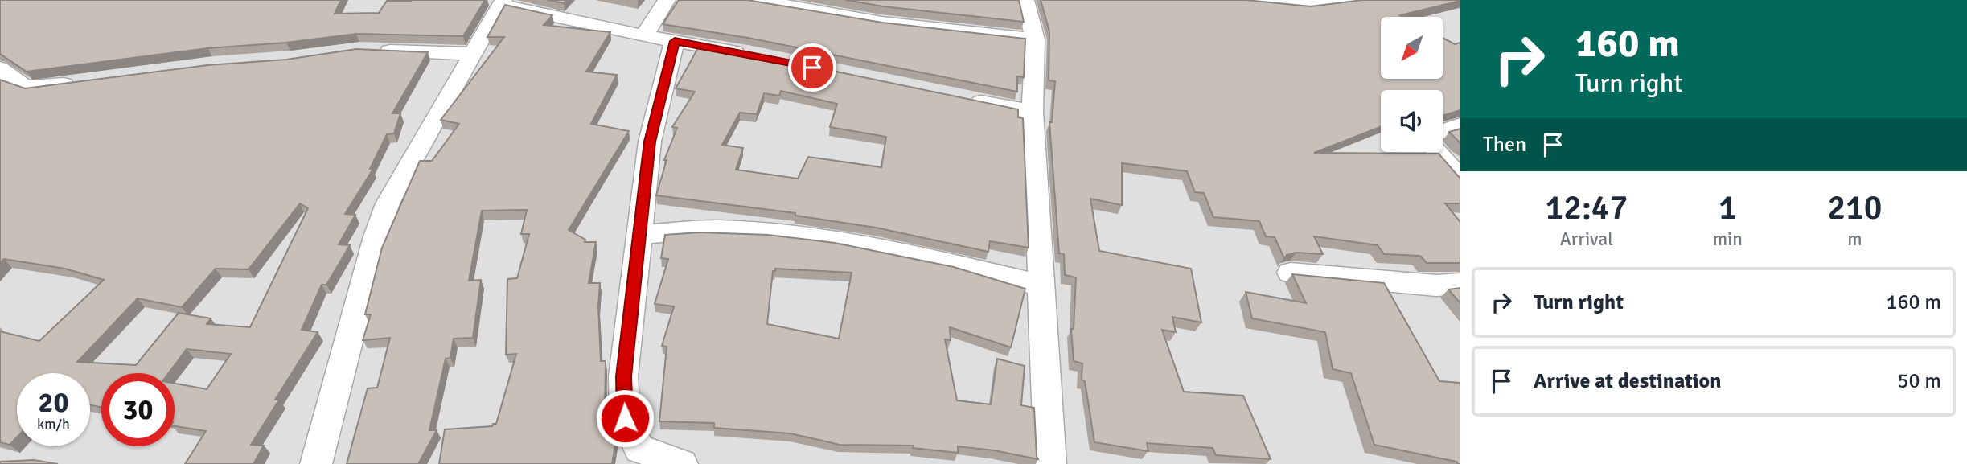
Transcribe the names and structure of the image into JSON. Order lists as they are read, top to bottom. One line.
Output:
{"north":"bottom left","page":{"turn":["160 m","Turn right"],"then":"Then","eta":["12:47","Arrival","1","min","210","m"],"list":[{"name":"Turn right","value":"160 m"},{"name":"Arrive at destination","value":"50 m"}],"speed":"20 km/h","limit":"30"}}
